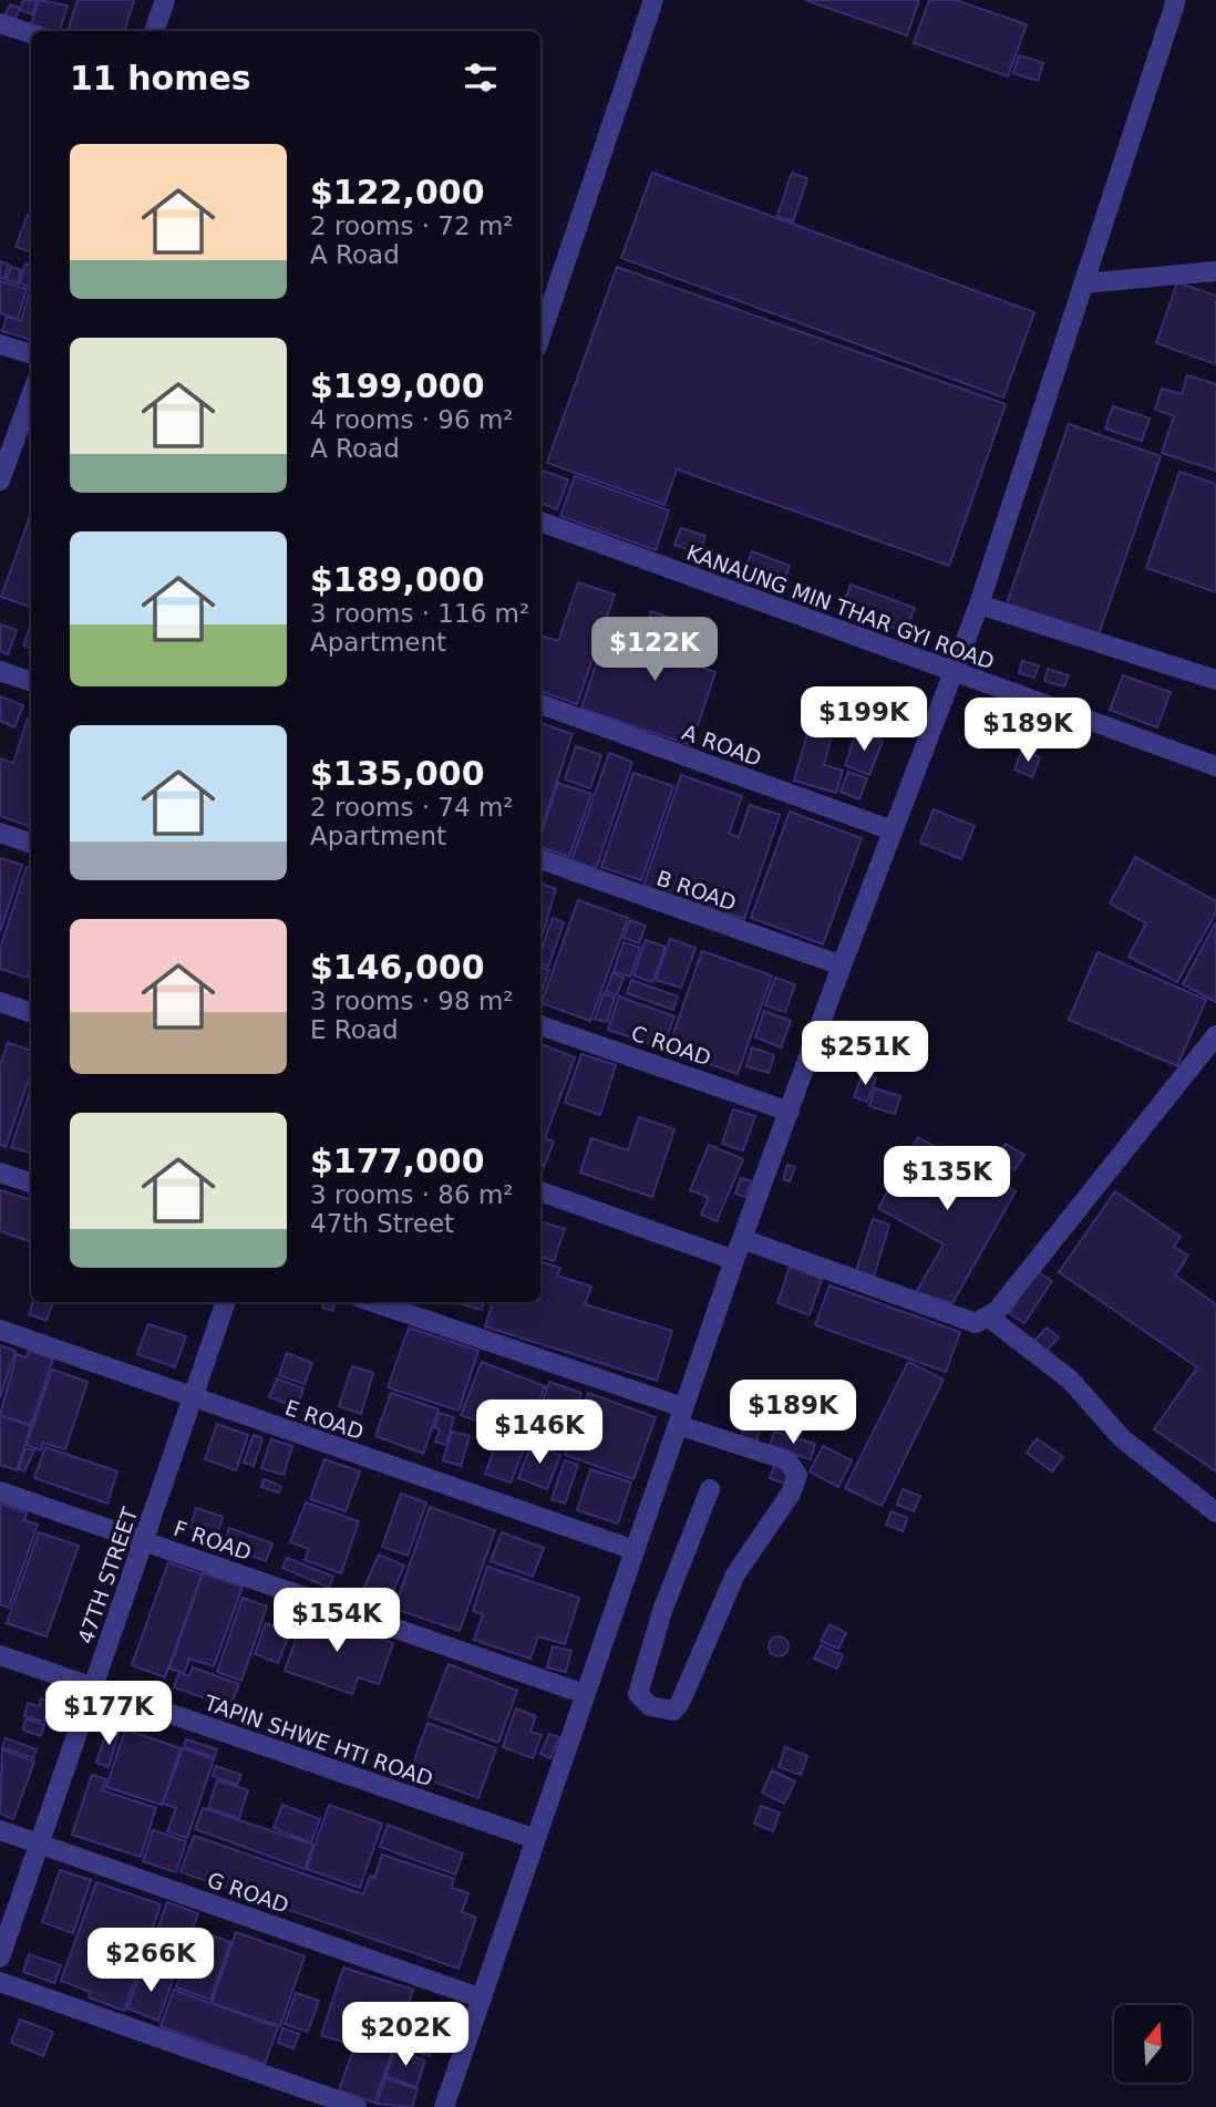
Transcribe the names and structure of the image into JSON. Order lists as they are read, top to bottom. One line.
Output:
{"streets":{"street":["KANAUNG MIN THAR GYI ROAD","A ROAD","B ROAD","C ROAD","E ROAD","F ROAD","47TH STREET","TAPIN SHWE HTI ROAD","G ROAD"]},"crossings":[["E ROAD","47TH STREET"],["F ROAD","47TH STREET"],["47TH STREET","TAPIN SHWE HTI ROAD"],["47TH STREET","G ROAD"]],"north":"top","page":{"heading":"11 homes","list":[{"name":"$122,000","note":"2 rooms · 72 m² · A Road"},{"name":"$199,000","note":"4 rooms · 96 m² · A Road"},{"name":"$189,000","note":"3 rooms · 116 m² · Apartment"},{"name":"$135,000","note":"2 rooms · 74 m² · Apartment"},{"name":"$146,000","note":"3 rooms · 98 m² · E Road"},{"name":"$177,000","note":"3 rooms · 86 m² · 47th Street"}],"price":["$122K","$199K","$189K","$251K","$135K","$189K","$146K","$154K","$177K","$266K","$202K"]}}
